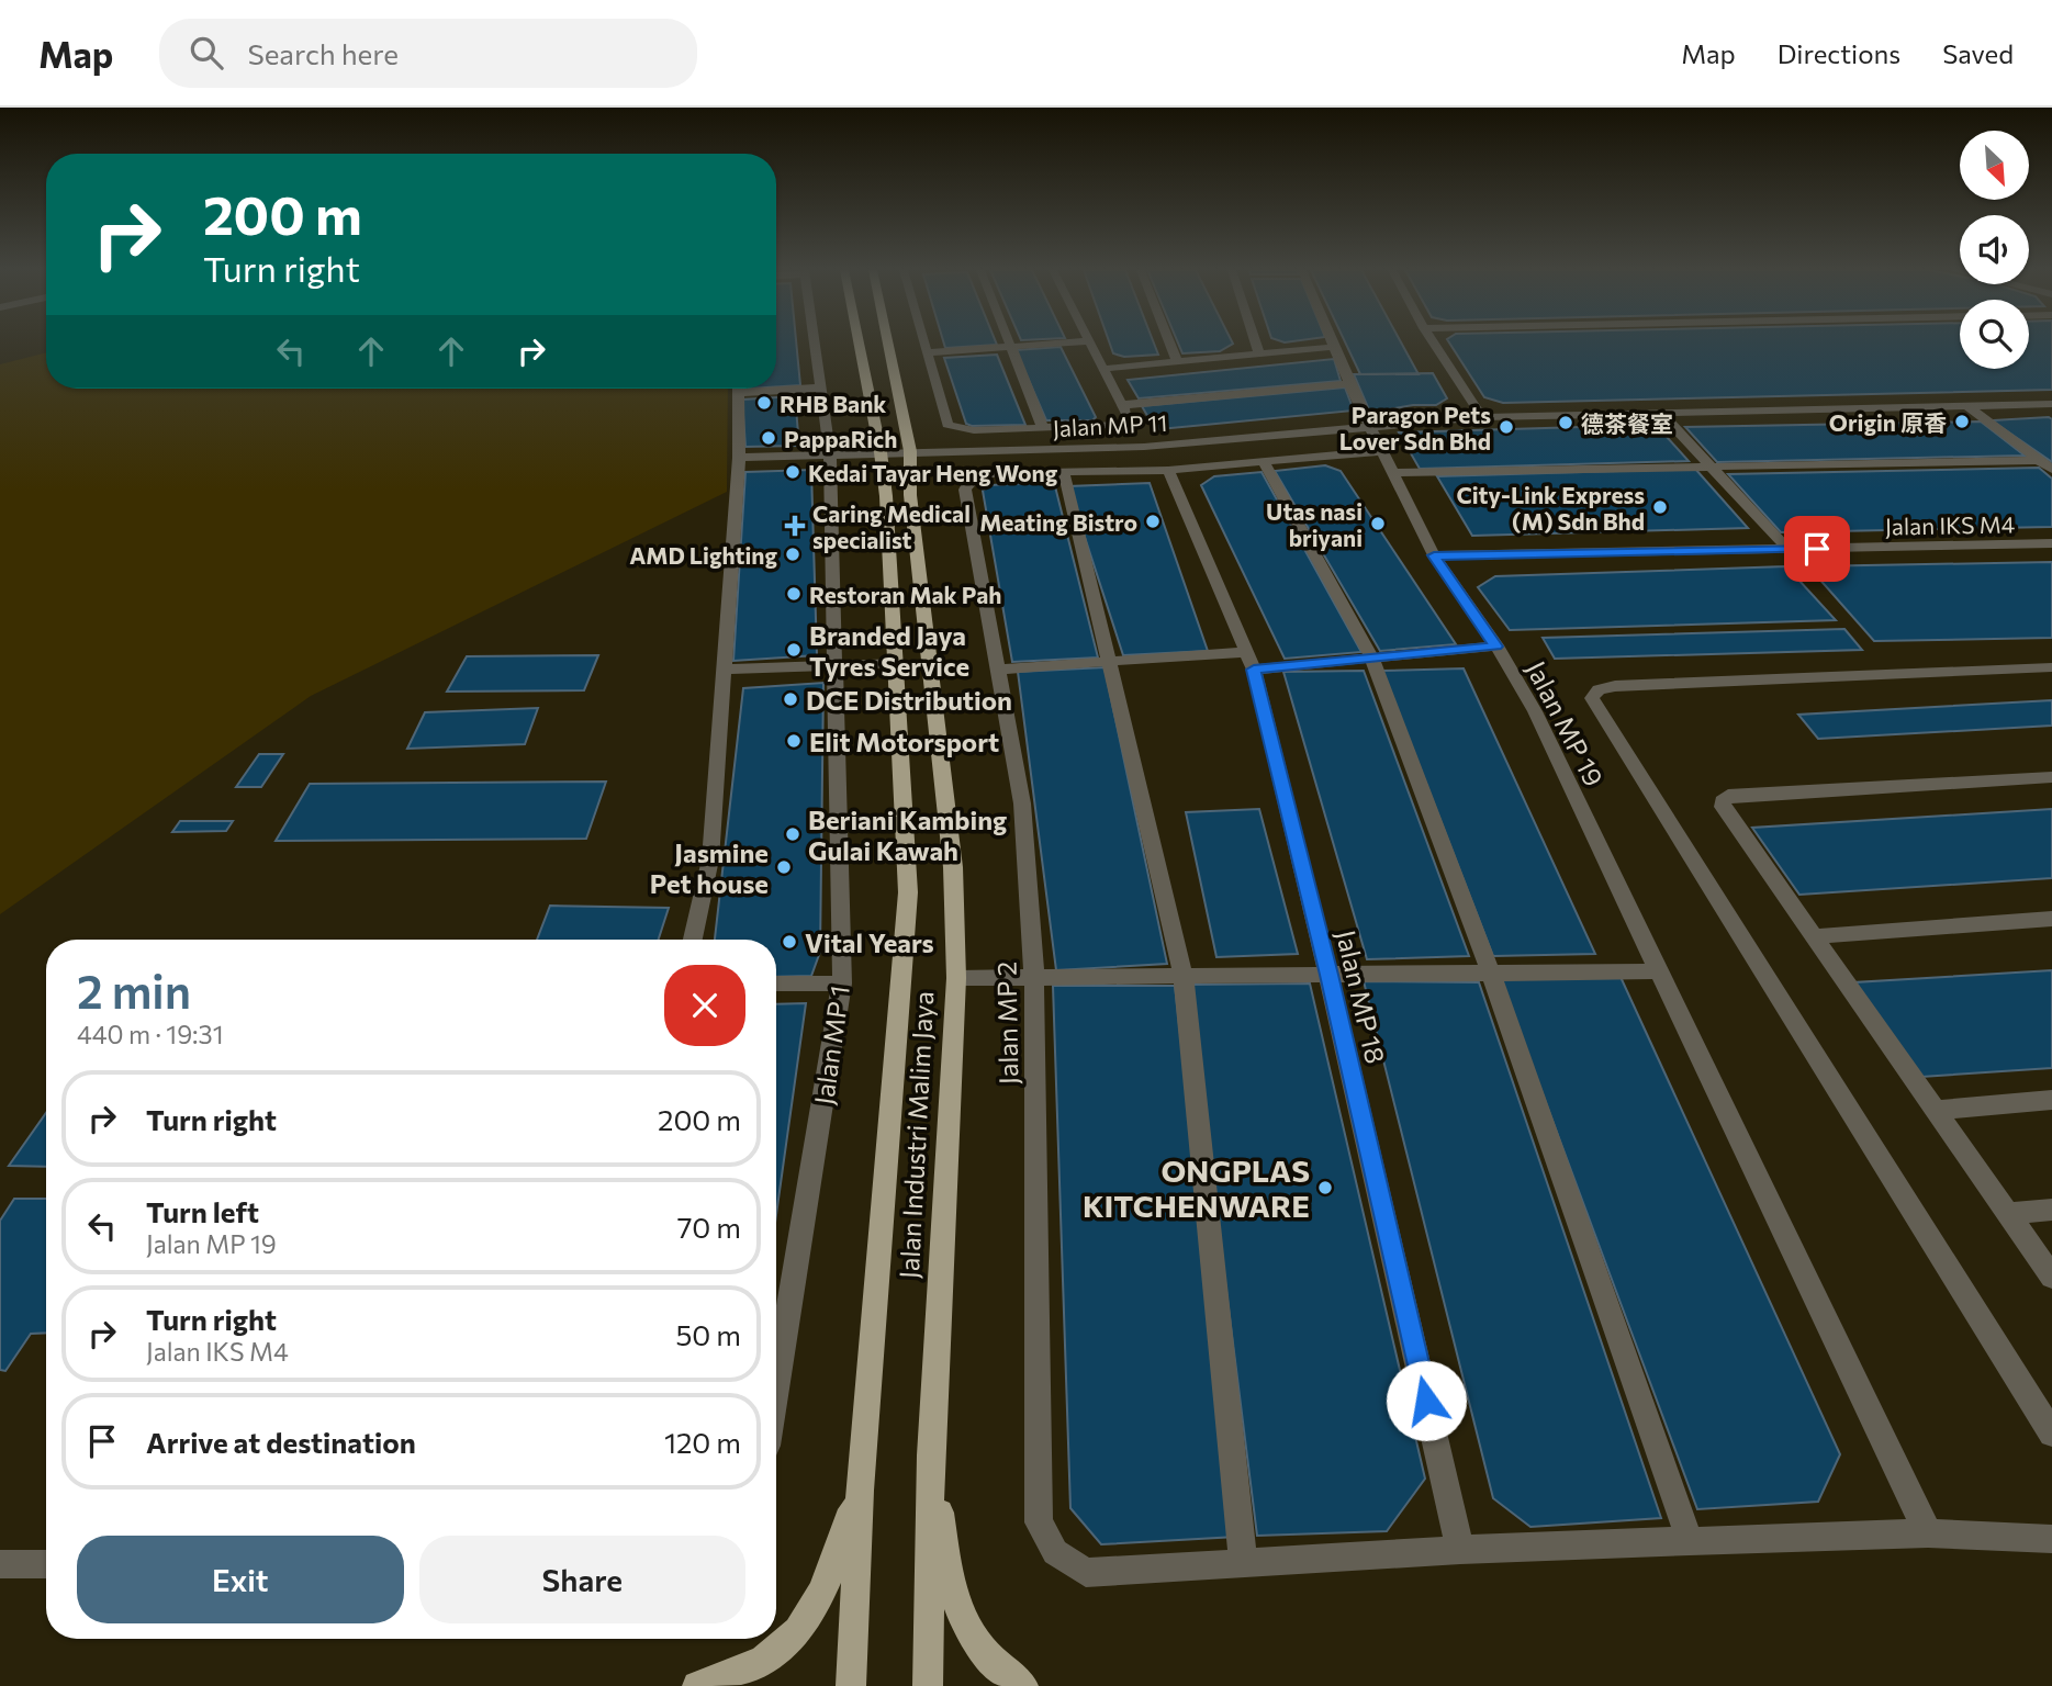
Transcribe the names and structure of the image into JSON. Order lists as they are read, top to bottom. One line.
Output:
{"streets":{"main road":["Jalan Industri Malim Jaya"],"street":["Jalan MP 11","Jalan IKS M4","Jalan MP 19","Jalan MP 18","Jalan MP 2","Jalan MP 1"]},"crossings":[["Jalan MP 11","Jalan MP 19"],["Jalan MP 11","Jalan MP 1"],["Jalan MP 11","Jalan Industri Malim Jaya"],["Jalan IKS M4","Jalan MP 19"]],"places":{"other":["RHB Bank","Origin 原香","德茶餐室","Paragon Pets Lover Sdn Bhd","PappaRich","Kedai Tayar Heng Wong","City-Link Express (M) Sdn Bhd","Meating Bistro","Utas nasi briyani","AMD Lighting","Restoran Mak Pah","Branded Jaya Tyres Service","DCE Distribution","Elit Motorsport","Beriani Kambing Gulai Kawah","Jasmine Pet house","Vital Years","ONGPLAS KITCHENWARE"],"health":["Caring Medical specialist"]},"north":"bottom right","page":{"header":"Map","search":"Search here","nav":["Map","Directions","Saved"],"turn":["200 m","Turn right"],"heading":["2 min","440 m · 19:31"],"list":[{"name":"Turn right","value":"200 m"},{"name":"Turn left","note":"Jalan MP 19","value":"70 m"},{"name":"Turn right","note":"Jalan IKS M4","value":"50 m"},{"name":"Arrive at destination","value":"120 m"}],"buttons":["Exit","Share"]}}
